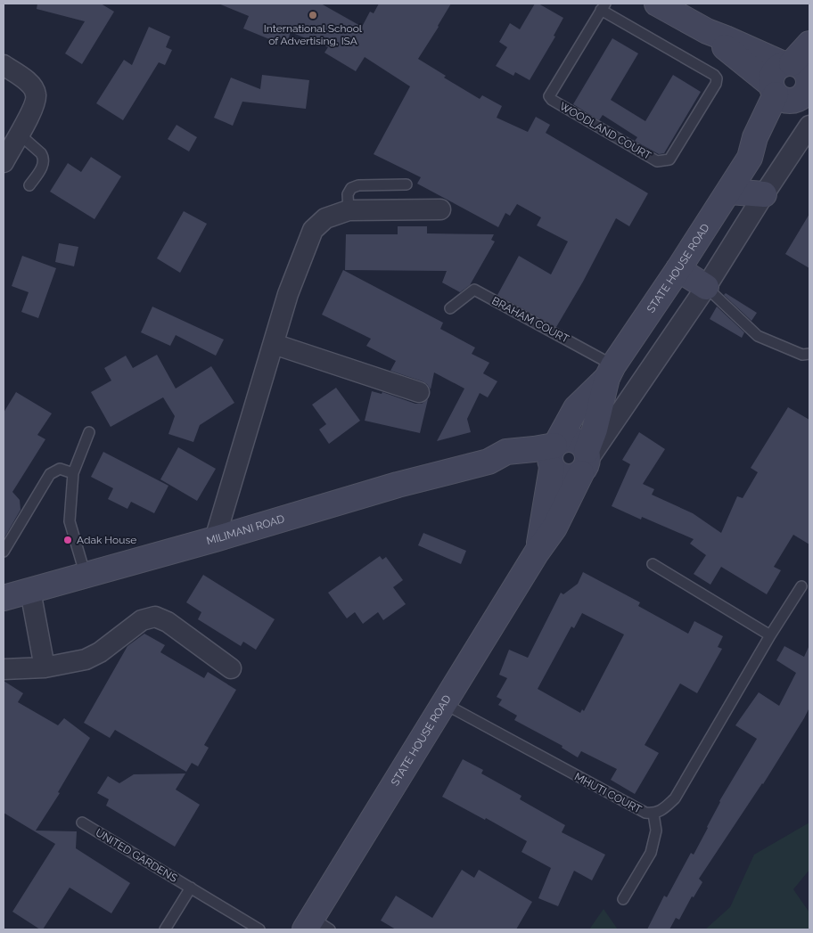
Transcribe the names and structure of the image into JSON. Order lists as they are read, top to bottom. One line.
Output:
{"streets":{"main road":["STATE HOUSE ROAD","MILIMANI ROAD"],"lane":["WOODLAND COURT","BRAHAM COURT","MHUTI COURT","UNITED GARDENS"]},"crossings":[["STATE HOUSE ROAD","BRAHAM COURT"],["STATE HOUSE ROAD","MILIMANI ROAD"],["STATE HOUSE ROAD","MHUTI COURT"]],"places":["International School of Advertising, ISA","Adak House"]}
